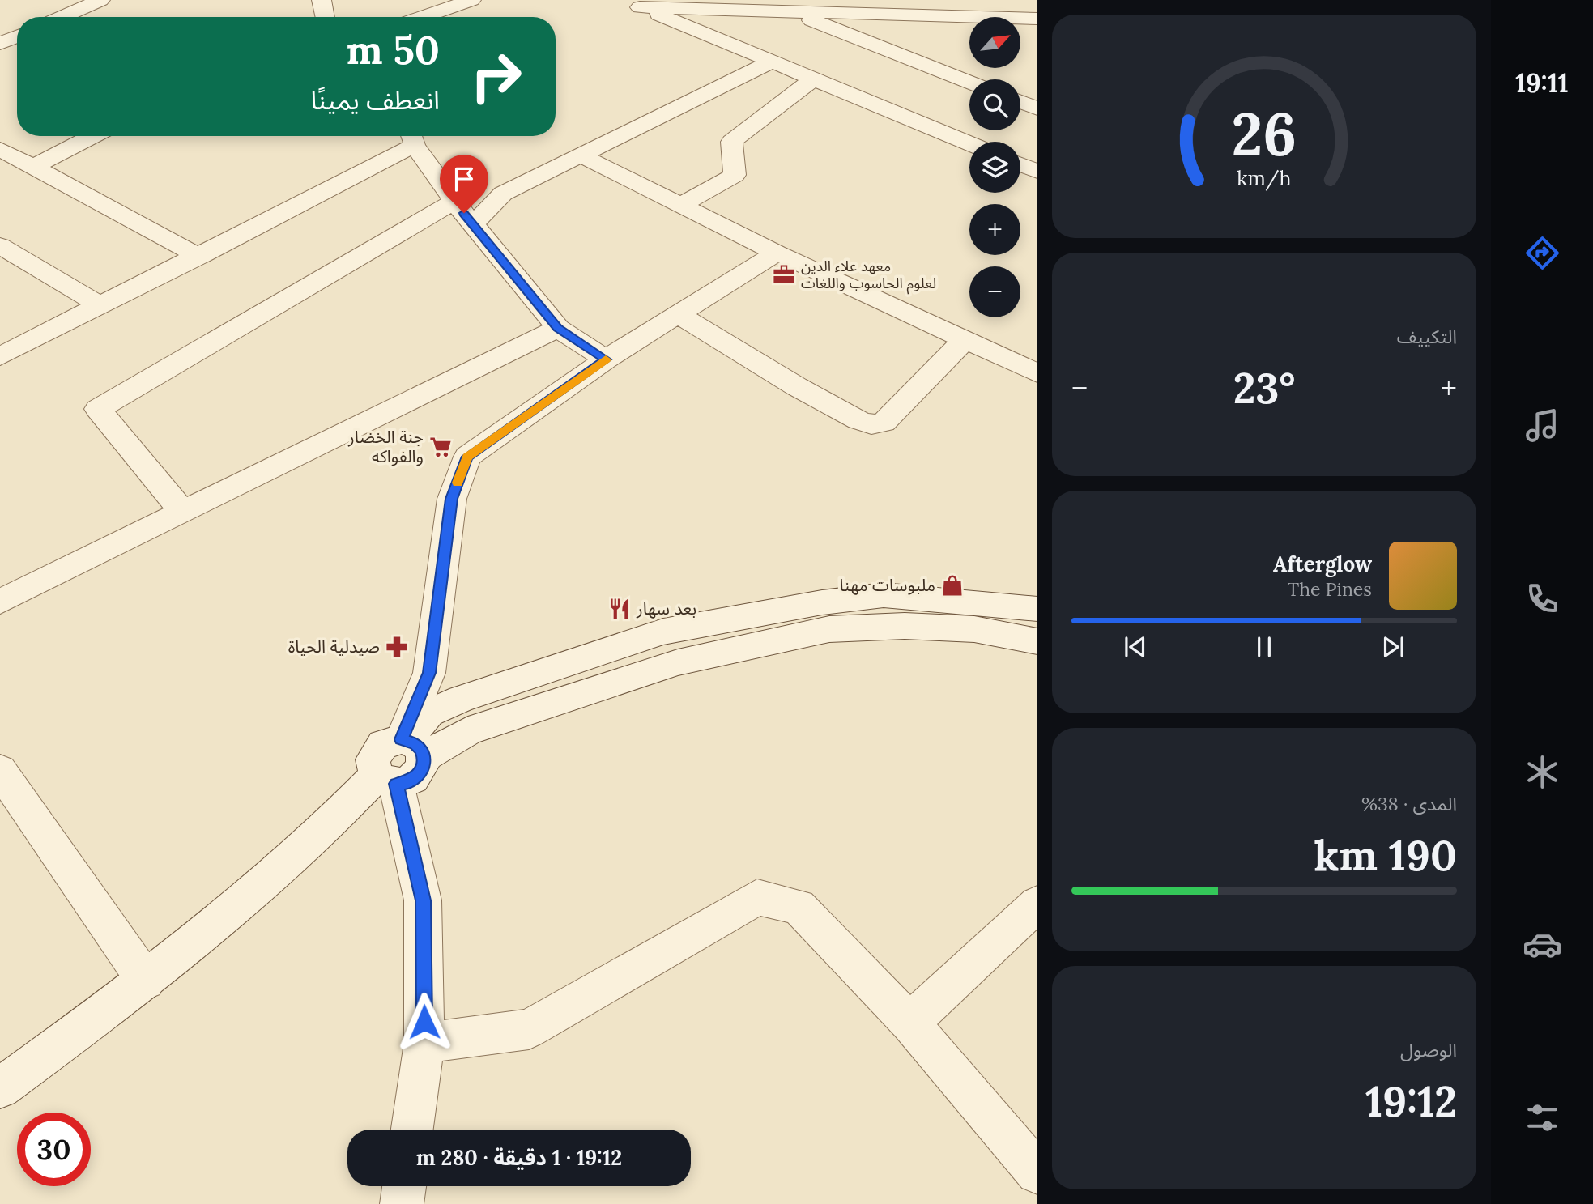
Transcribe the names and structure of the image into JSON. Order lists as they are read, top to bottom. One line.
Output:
{"places":{"office":["معهد علاء الدين لعلوم الحاسوب واللغات"],"supermarket":["جنة الخضار والفواكه"],"shop":["ملبوسات مهنا"],"restaurant":["بعد سهار"],"pharmacy":["صيدلية الحياة"]},"north":"top right","page":{"tabs":"19:11","map_buttons":["+","−"],"turn":["50 m","انعطف يمينًا"],"tile":["التكييف",["المدى · 38%","190 km"],["الوصول","19:12"]],"heat":["−","23°","+"],"song":["Afterglow","The Pines"],"limit":"30","trip":"19:12 · 1 دقيقة · 280 m","gauge":["26","km/h"]}}
